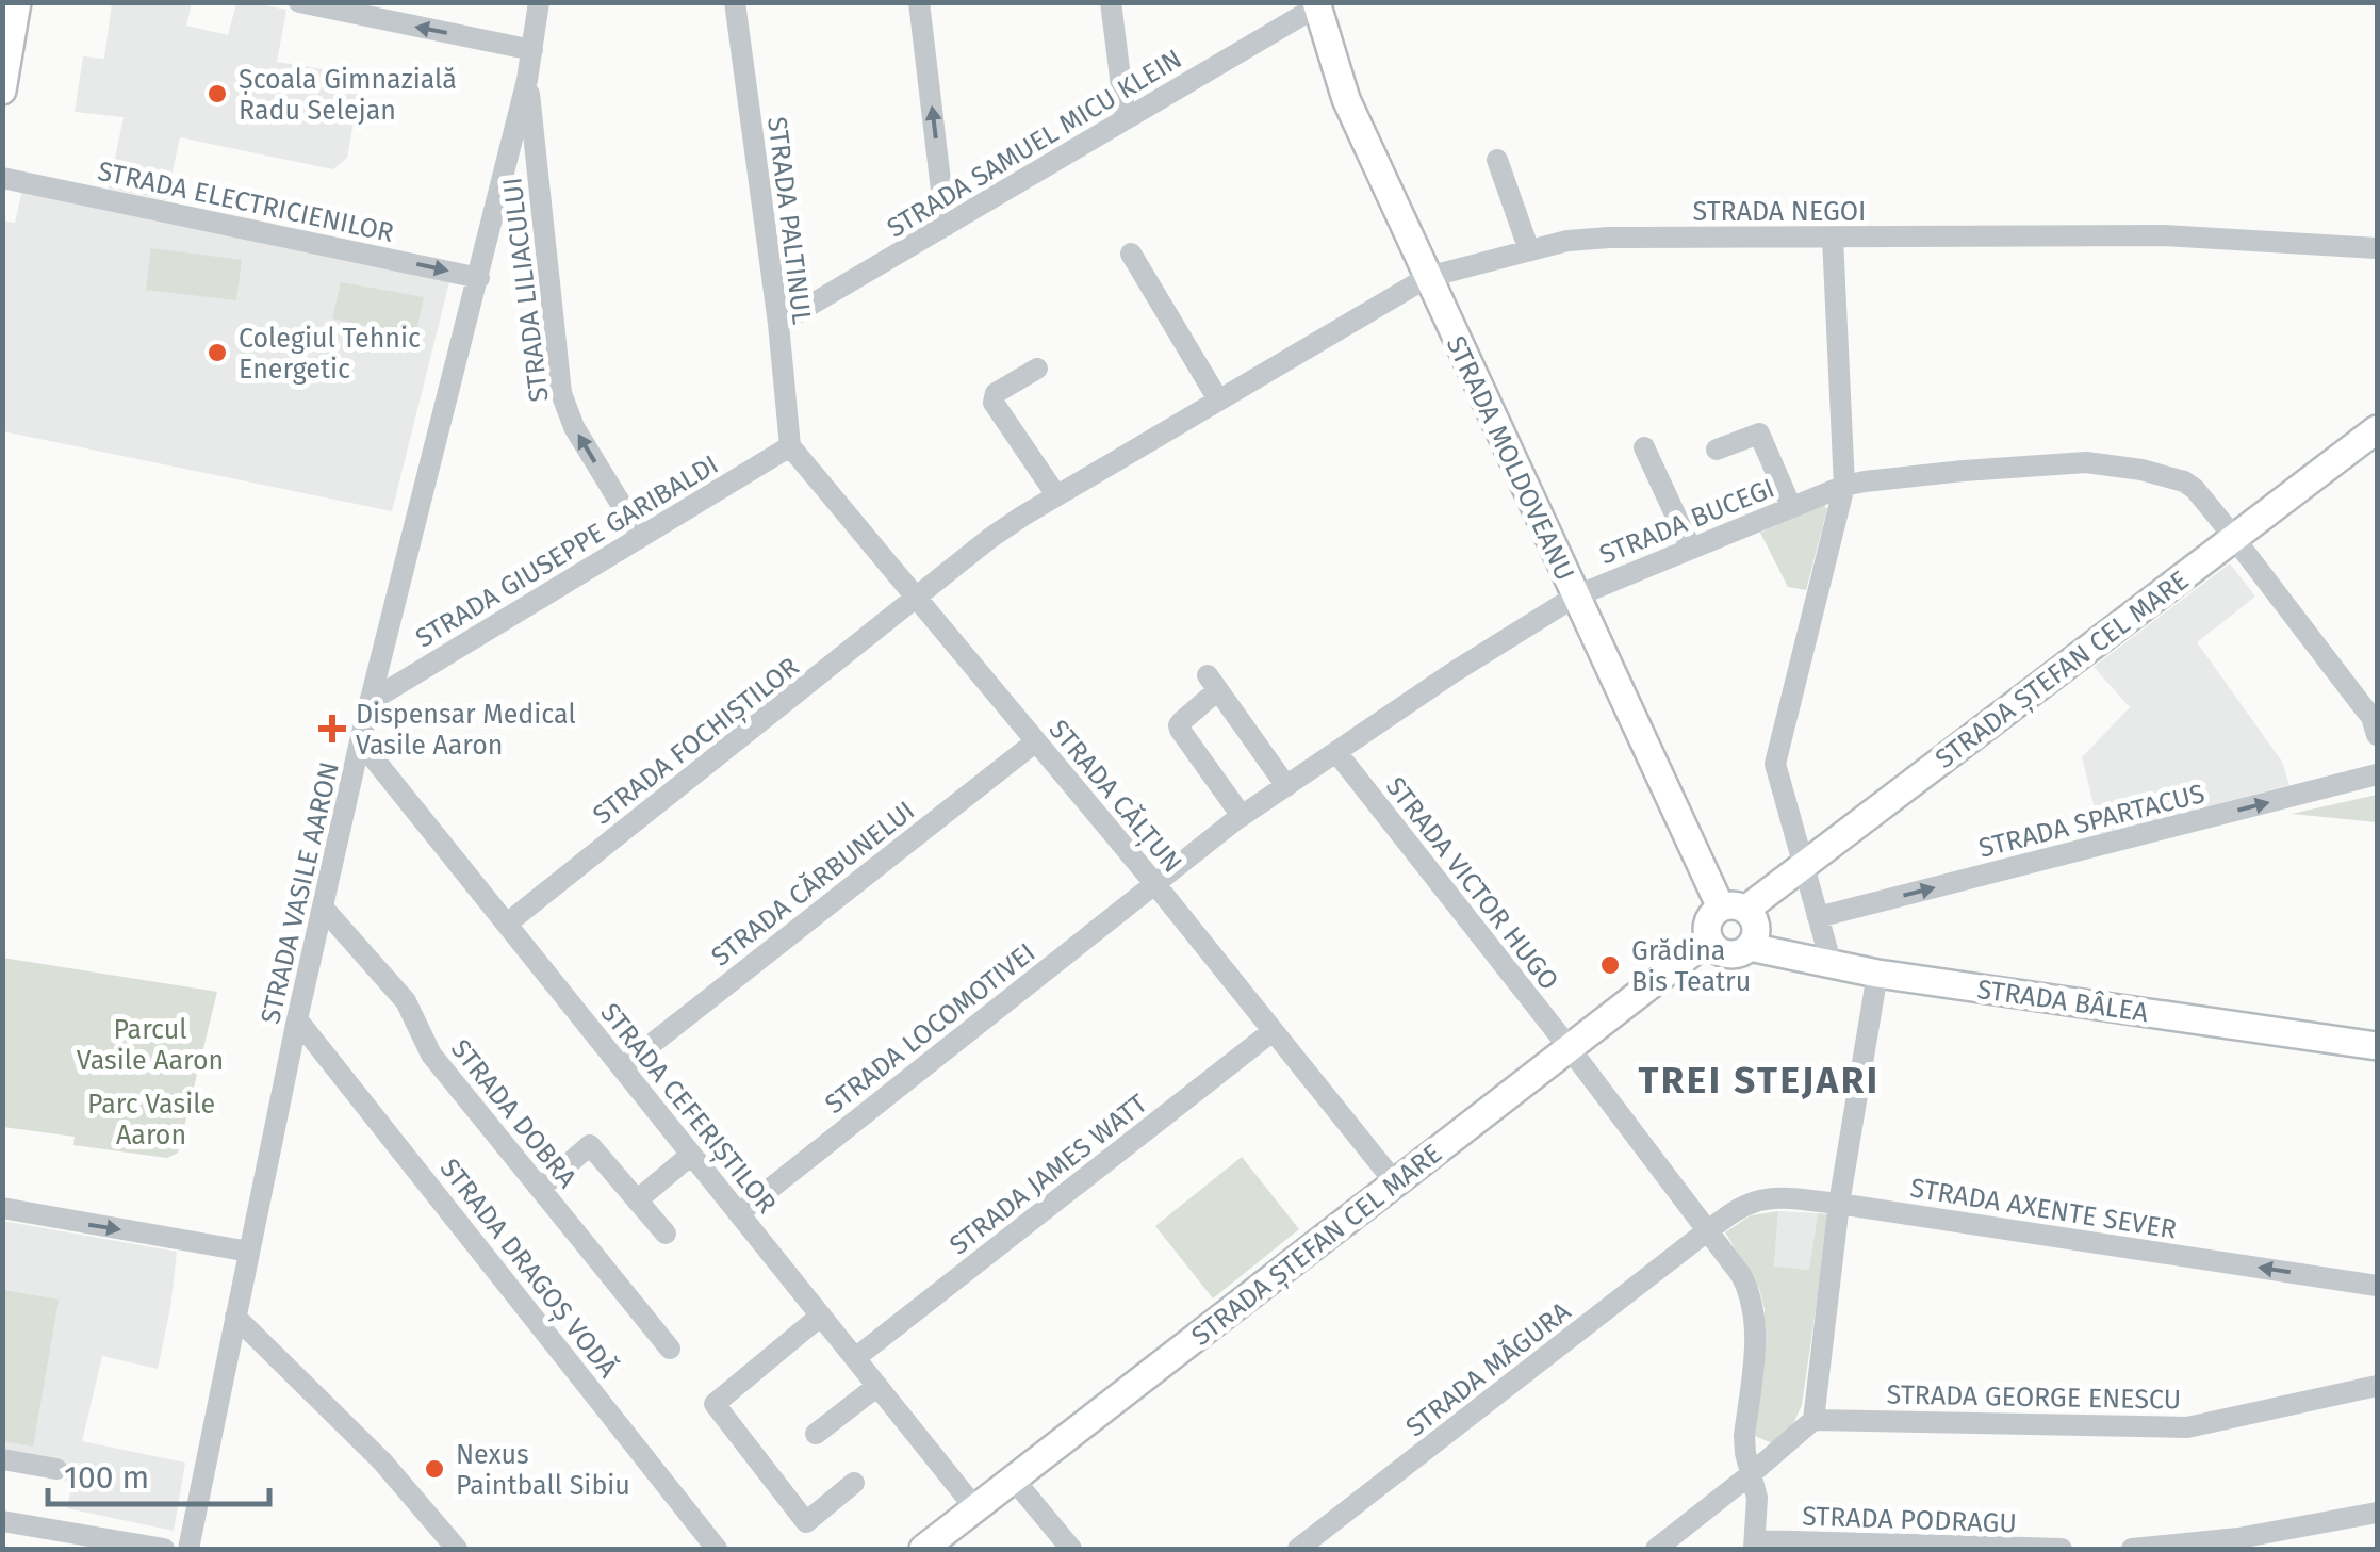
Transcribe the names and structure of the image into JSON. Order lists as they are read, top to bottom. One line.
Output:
{"streets":{"main road":["STRADA MOLDOVEANU","STRADA ȘTEFAN CEL MARE","STRADA BÂLEA"],"street":["STRADA SAMUEL MICU KLEIN","STRADA ELECTRICIENILOR","STRADA NEGOI","STRADA PALTINUL","STRADA LILIACULUI","STRADA BUCEGI","STRADA GIUSEPPE GARIBALDI","STRADA FOCHIȘTILOR","STRADA CĂLȚUN","STRADA SPARTACUS","STRADA CĂRBUNELUI","STRADA VICTOR HUGO","STRADA VASILE AARON","STRADA LOCOMOTIVEI","STRADA CEFERIȘTILOR","STRADA DOBRA","STRADA JAMES WATT","STRADA AXENTE SEVER","STRADA DRAGOȘ VODĂ","STRADA MĂGURA","STRADA GEORGE ENESCU","STRADA PODRAGU"]},"crossings":[["STRADA SAMUEL MICU KLEIN","STRADA PALTINUL"],["STRADA SAMUEL MICU KLEIN","STRADA MOLDOVEANU"],["STRADA ELECTRICIENILOR","STRADA VASILE AARON"],["STRADA NEGOI","STRADA MOLDOVEANU"],["STRADA NEGOI","STRADA FOCHIȘTILOR"],["STRADA NEGOI","STRADA CĂLȚUN"],["STRADA PALTINUL","STRADA GIUSEPPE GARIBALDI"],["STRADA PALTINUL","STRADA CĂLȚUN"],["STRADA LILIACULUI","STRADA GIUSEPPE GARIBALDI"],["STRADA LILIACULUI","STRADA VASILE AARON"],["STRADA MOLDOVEANU","STRADA BUCEGI"],["STRADA MOLDOVEANU","STRADA ȘTEFAN CEL MARE"],["STRADA MOLDOVEANU","STRADA BÂLEA"],["STRADA BUCEGI","STRADA ȘTEFAN CEL MARE"],["STRADA BUCEGI","STRADA CĂLȚUN"],["STRADA BUCEGI","STRADA VICTOR HUGO"],["STRADA BUCEGI","STRADA LOCOMOTIVEI"],["STRADA GIUSEPPE GARIBALDI","STRADA CĂLȚUN"],["STRADA GIUSEPPE GARIBALDI","STRADA VASILE AARON"],["STRADA ȘTEFAN CEL MARE","STRADA CĂLȚUN"],["STRADA ȘTEFAN CEL MARE","STRADA VICTOR HUGO"],["STRADA ȘTEFAN CEL MARE","STRADA BÂLEA"],["STRADA ȘTEFAN CEL MARE","STRADA CEFERIȘTILOR"],["STRADA FOCHIȘTILOR","STRADA CĂLȚUN"],["STRADA FOCHIȘTILOR","STRADA CEFERIȘTILOR"],["STRADA CĂLȚUN","STRADA CĂRBUNELUI"],["STRADA CĂLȚUN","STRADA LOCOMOTIVEI"],["STRADA CĂLȚUN","STRADA JAMES WATT"],["STRADA CĂRBUNELUI","STRADA CEFERIȘTILOR"],["STRADA VICTOR HUGO","STRADA AXENTE SEVER"],["STRADA VICTOR HUGO","STRADA MĂGURA"],["STRADA VICTOR HUGO","STRADA PODRAGU"],["STRADA VASILE AARON","STRADA CEFERIȘTILOR"],["STRADA VASILE AARON","STRADA DOBRA"],["STRADA VASILE AARON","STRADA DRAGOȘ VODĂ"],["STRADA LOCOMOTIVEI","STRADA CEFERIȘTILOR"],["STRADA CEFERIȘTILOR","STRADA JAMES WATT"],["STRADA AXENTE SEVER","STRADA MĂGURA"]],"one_way":["STRADA ELECTRICIENILOR","STRADA LILIACULUI","STRADA SPARTACUS","STRADA AXENTE SEVER"],"districts":["TREI STEJARI"],"parks":["Parcul Vasile Aaron","Parc Vasile Aaron"],"places":{"other":["Școala Gimnazială Radu Selejan","Colegiul Tehnic Energetic","Grădina Bis Teatru","Nexus Paintball Sibiu"],"health":["Dispensar Medical Vasile Aaron"]},"scale_bar":"100 m"}
